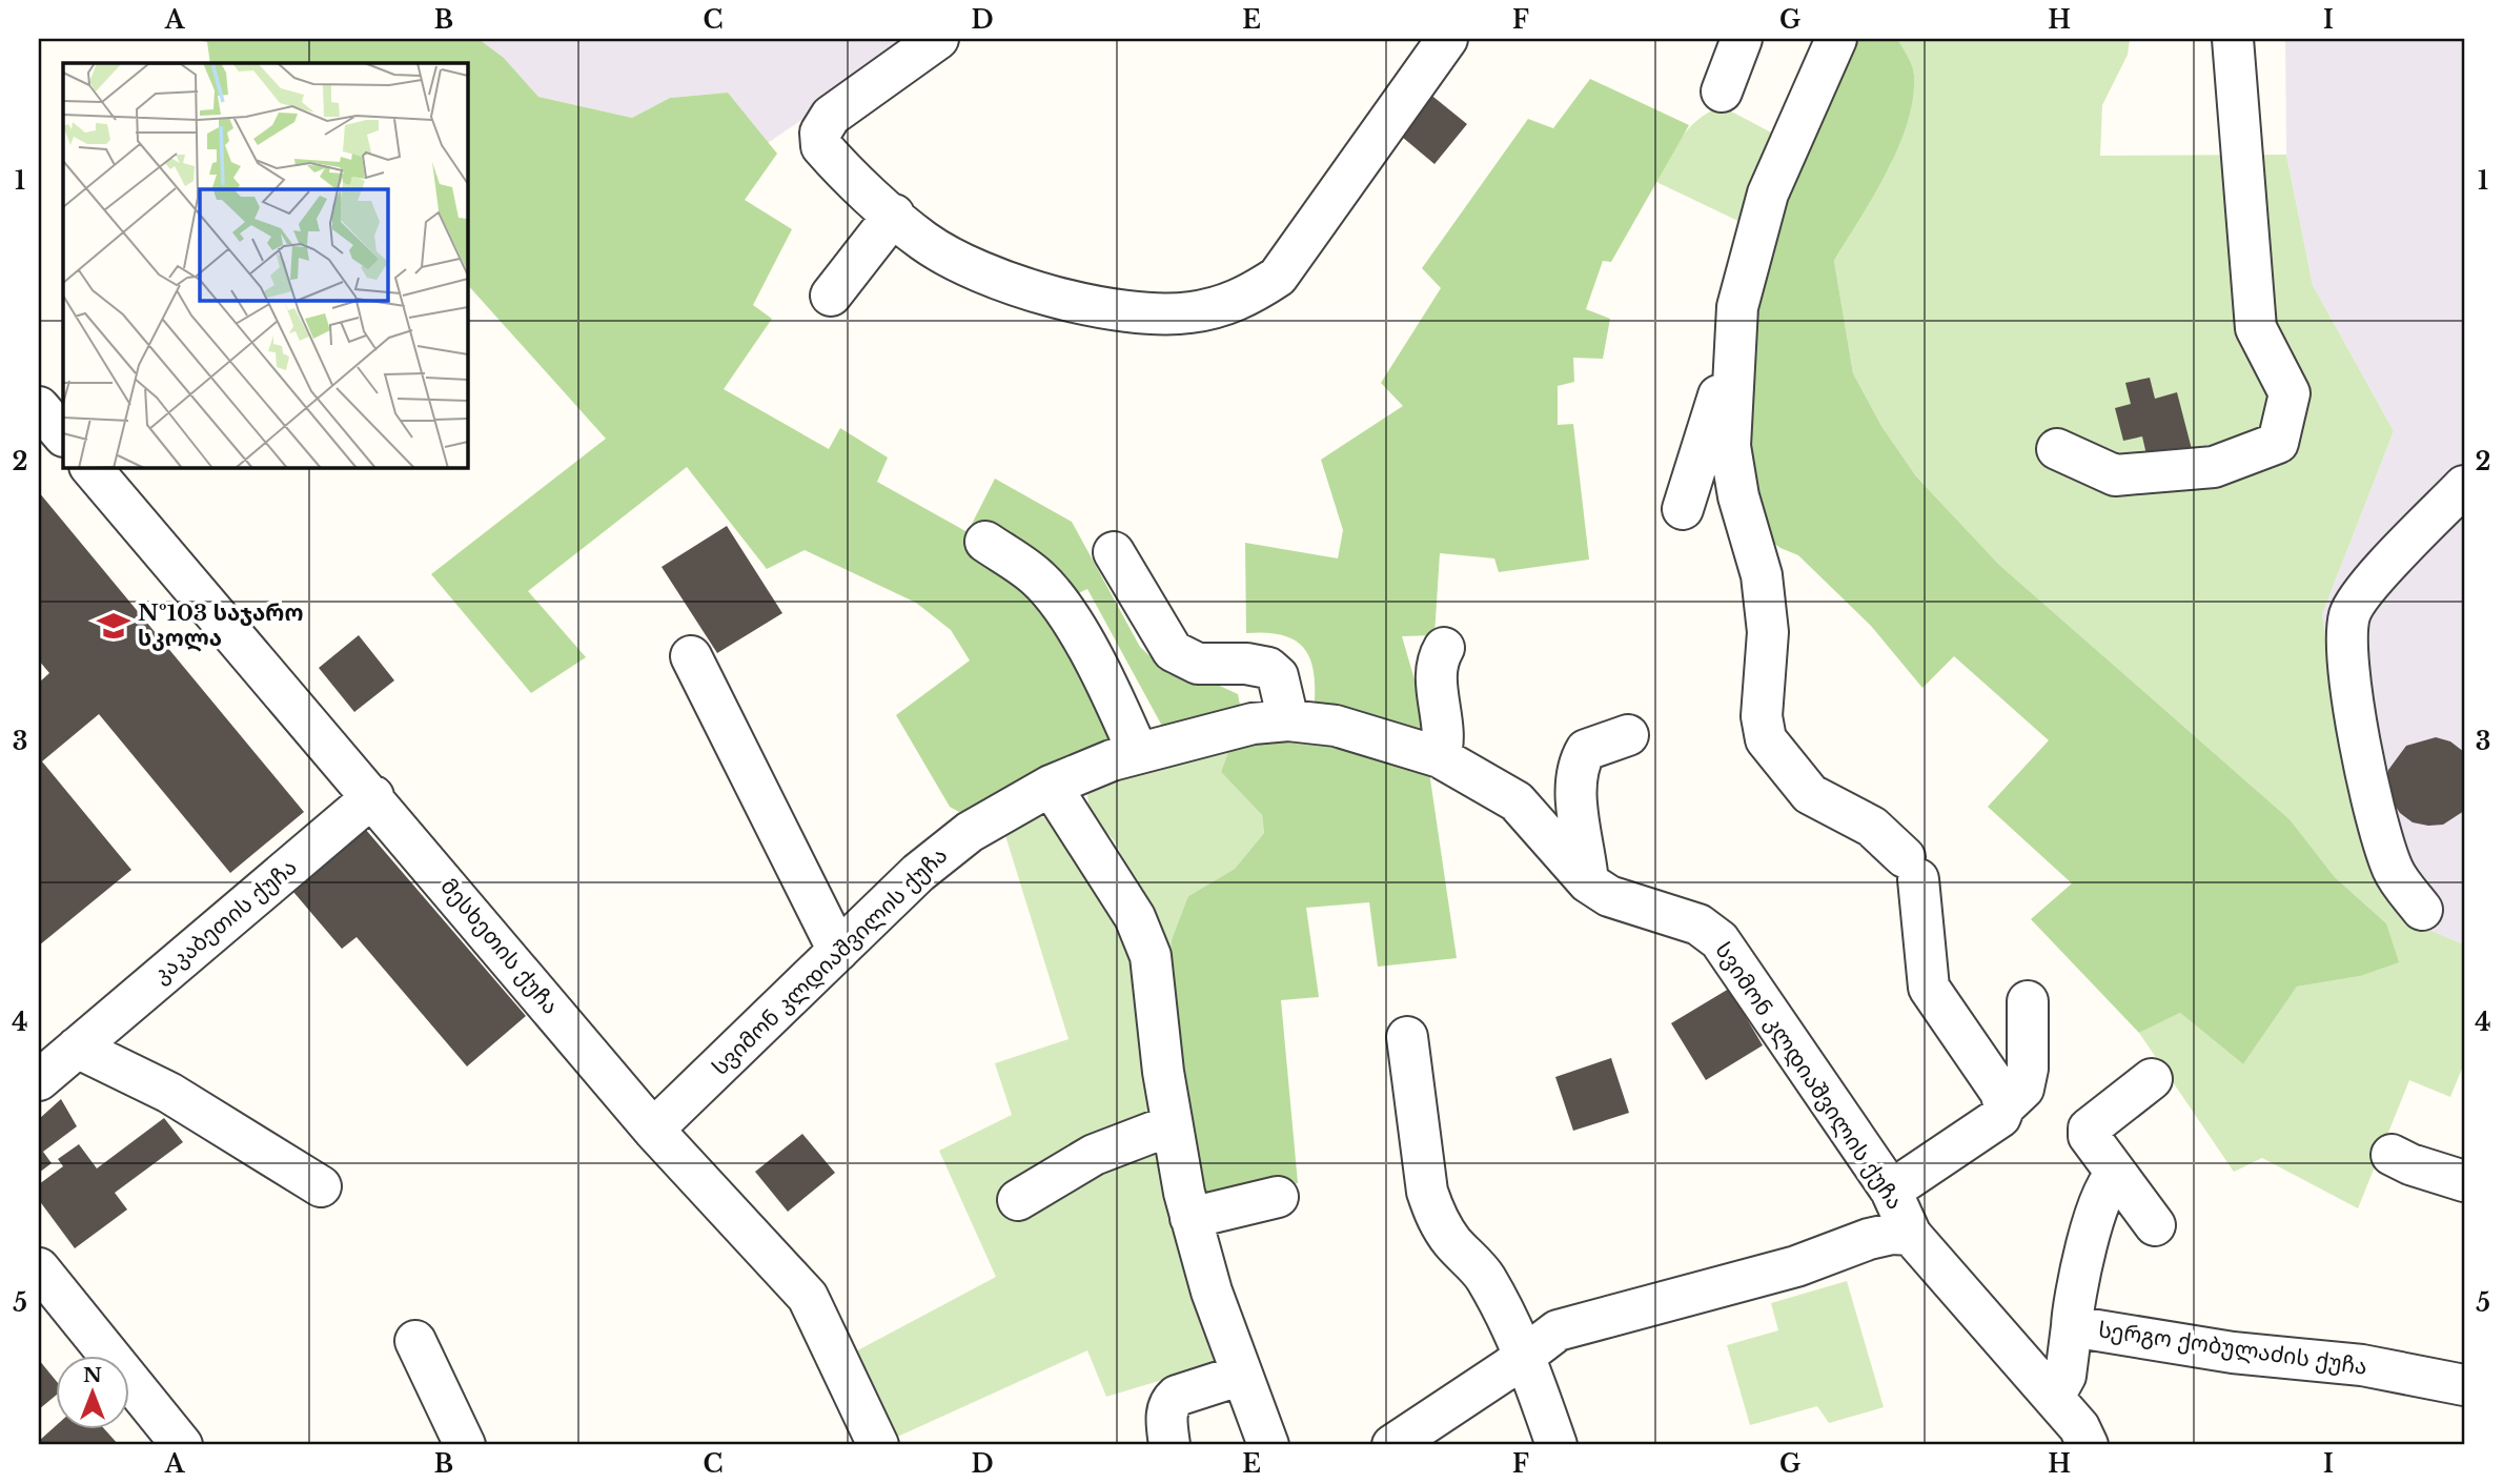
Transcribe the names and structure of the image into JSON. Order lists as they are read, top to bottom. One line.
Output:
{"streets":{"street":["კაკაბეთის ქუჩა","მესხეთის ქუჩა","სვიმონ კლდიაშვილის ქუჩა","სერგო ქობულაძის ქუჩა"]},"crossings":[["კაკაბეთის ქუჩა","მესხეთის ქუჩა"],["მესხეთის ქუჩა","სვიმონ კლდიაშვილის ქუჩა"]],"places":{"school or university":["№103 საჯარო სკოლა"]},"north":"top","grid":{"columns":["A","B","C","D","E","F","G","H","I"],"rows":["1","2","3","4","5"]}}
